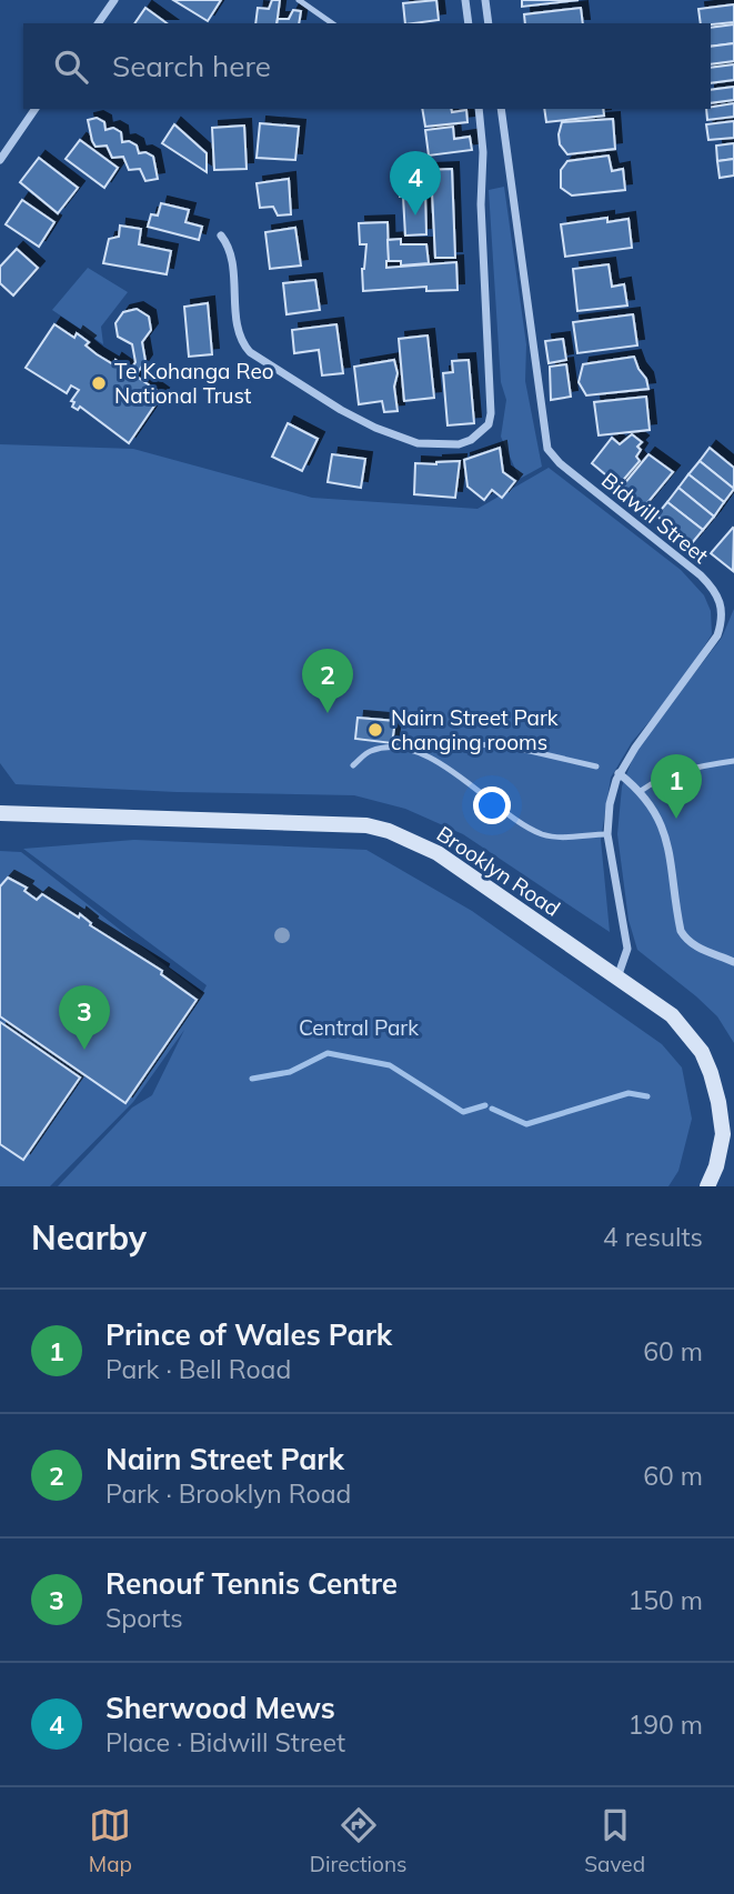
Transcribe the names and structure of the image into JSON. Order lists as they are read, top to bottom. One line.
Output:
{"streets":{"main road":["Brooklyn Road"],"street":["Bidwill Street"]},"crossings":[["Bidwill Street","Brooklyn Road"]],"parks":["Central Park"],"places":["Te Kohanga Reo National Trust","Nairn Street Park changing rooms"],"page":{"search":"Search here","pins":["4","2","1","3"],"heading":["Nearby","4 results"],"list":[{"mark":"1","name":"Prince of Wales Park","note":"Park · Bell Road","value":"60 m"},{"mark":"2","name":"Nairn Street Park","note":"Park · Brooklyn Road","value":"60 m"},{"mark":"3","name":"Renouf Tennis Centre","note":"Sports","value":"150 m"},{"mark":"4","name":"Sherwood Mews","note":"Place · Bidwill Street","value":"190 m"}],"nav":["Map","Directions","Saved"]}}
